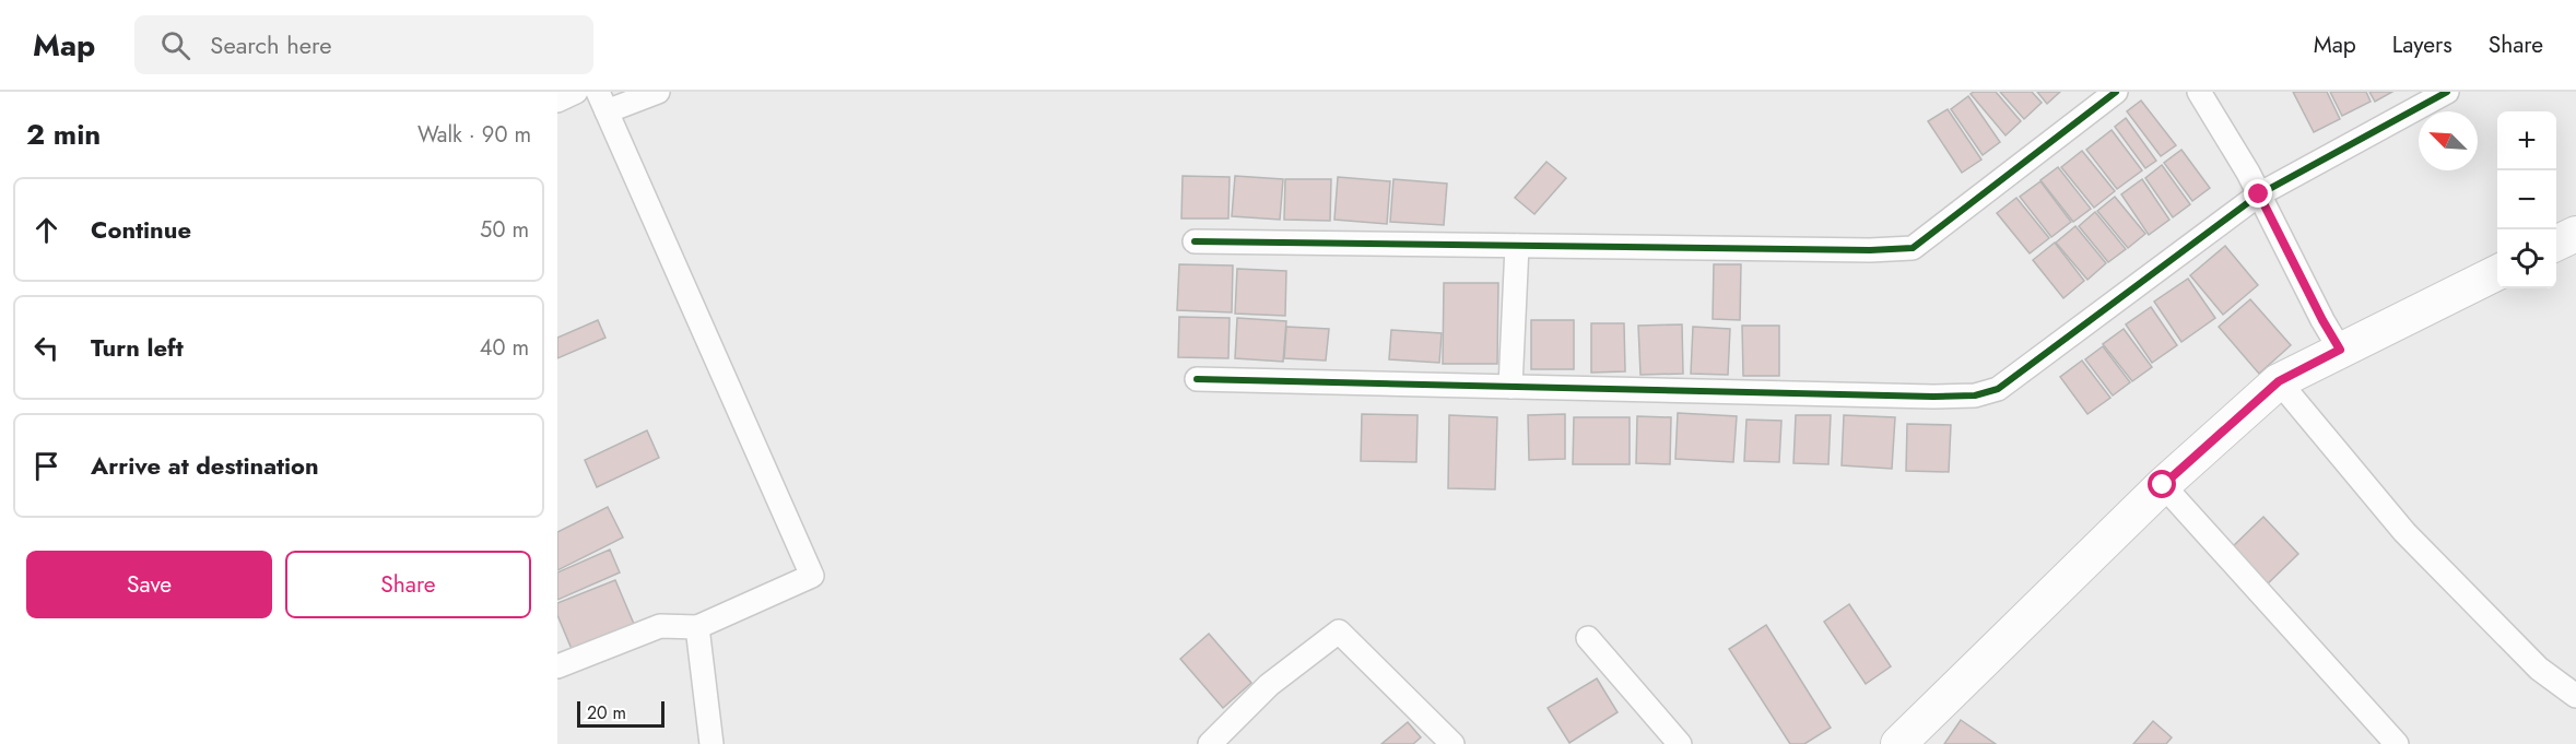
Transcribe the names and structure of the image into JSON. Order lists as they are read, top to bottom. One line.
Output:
{"scale_bar":"20 m","north":"top left","page":{"header":"Map","search":"Search here","nav":["Map","Layers","Share"],"heading":["2 min","Walk · 90 m"],"map_buttons":["+","−"],"list":[["Continue","50 m"],["Turn left","40 m"],"Arrive at destination"],"buttons":["Save","Share"],"scale":"20 m"}}
